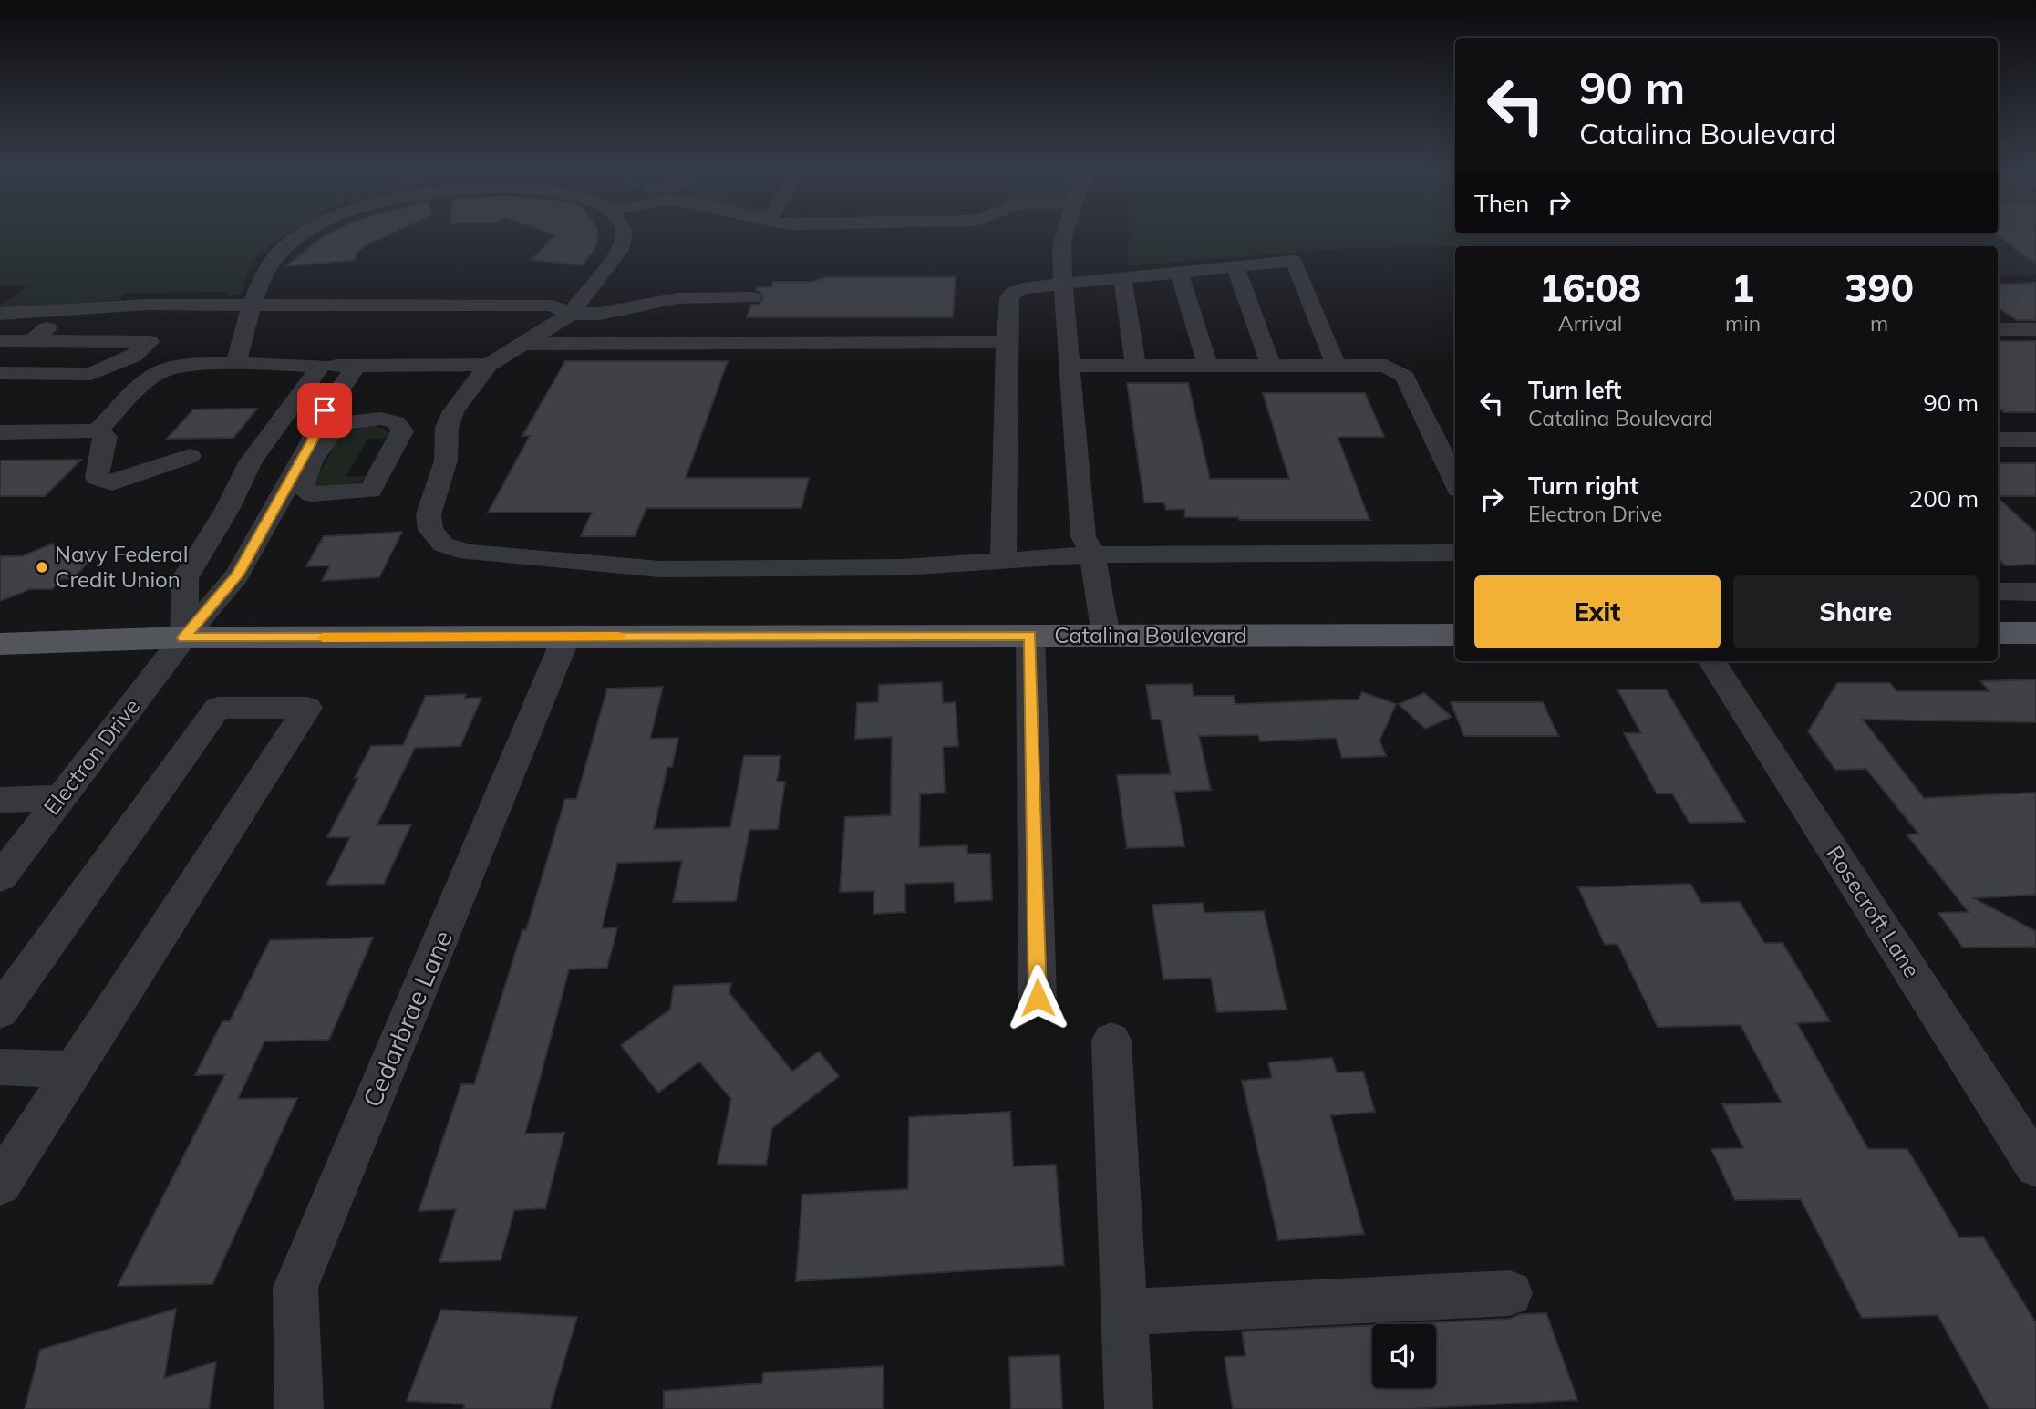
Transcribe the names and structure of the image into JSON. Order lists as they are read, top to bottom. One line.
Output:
{"streets":{"main road":["Catalina Boulevard"],"street":["Electron Drive","Rosecroft Lane","Cedarbrae Lane"]},"crossings":[["Catalina Boulevard","Electron Drive"],["Catalina Boulevard","Cedarbrae Lane"]],"places":["Navy Federal Credit Union"],"page":{"turn":["90 m","Catalina Boulevard"],"then":"Then","eta":["16:08","Arrival","1","min","390","m"],"list":[{"name":"Turn left","note":"Catalina Boulevard","value":"90 m"},{"name":"Turn right","note":"Electron Drive","value":"200 m"}],"buttons":["Exit","Share"]}}
